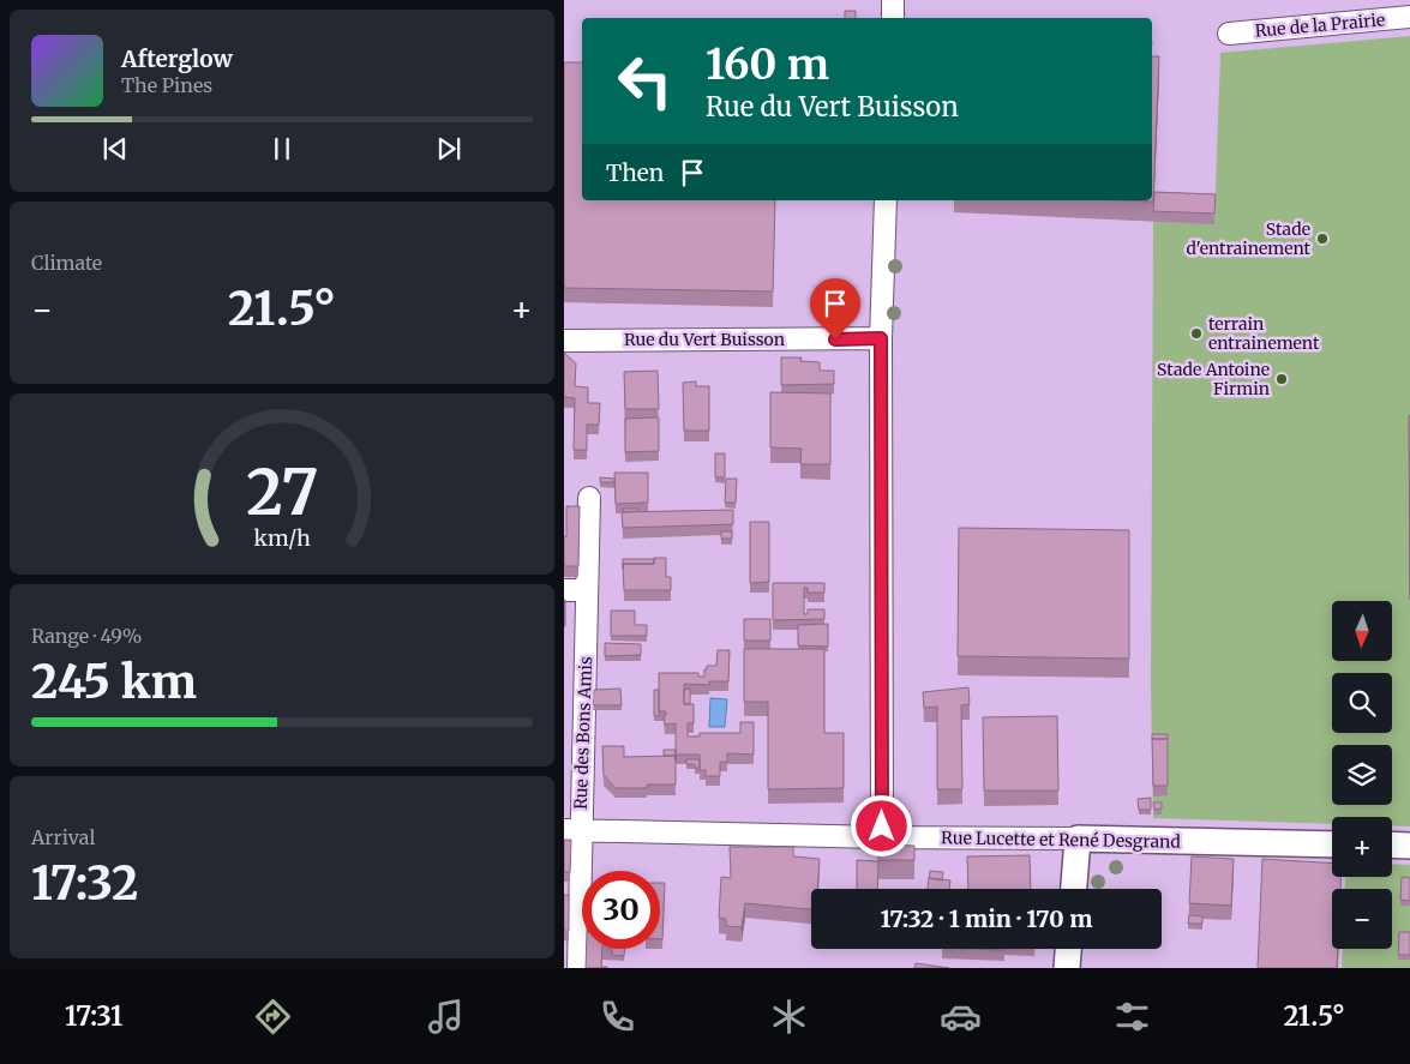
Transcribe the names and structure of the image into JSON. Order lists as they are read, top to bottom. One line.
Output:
{"streets":{"street":["Rue de la Prairie","Rue du Vert Buisson","Rue des Bons Amis","Rue Lucette et René Desgrand"]},"crossings":[["Rue des Bons Amis","Rue Lucette et René Desgrand"]],"places":["Stade d'entrainement","terrain entrainement","Stade Antoine Firmin"],"north":"bottom","page":{"turn":["160 m","Rue du Vert Buisson"],"song":["Afterglow","The Pines"],"then":"Then","tile":["Climate",["Range · 49%","245 km"],["Arrival","17:32"]],"heat":["−","21.5°","+"],"map_buttons":["+","−"],"limit":"30","trip":"17:32 · 1 min · 170 m","tabs":["17:31","21.5°"],"gauge":["27","km/h"]}}
